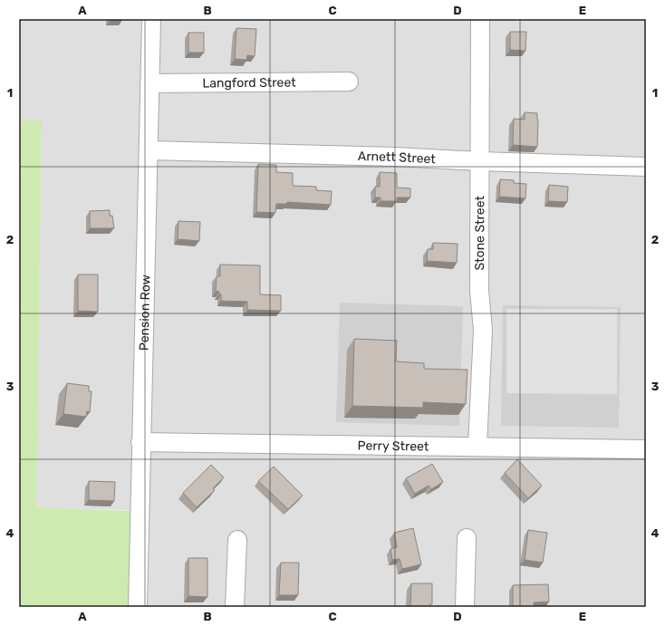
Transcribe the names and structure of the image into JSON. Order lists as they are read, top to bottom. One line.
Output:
{"streets":{"street":["Langford Street","Arnett Street","Stone Street","Pension Row","Perry Street"]},"crossings":[["Langford Street","Pension Row"],["Arnett Street","Stone Street"],["Arnett Street","Pension Row"],["Stone Street","Perry Street"],["Pension Row","Perry Street"]],"grid":{"columns":["A","B","C","D","E"],"rows":["1","2","3","4"]}}
